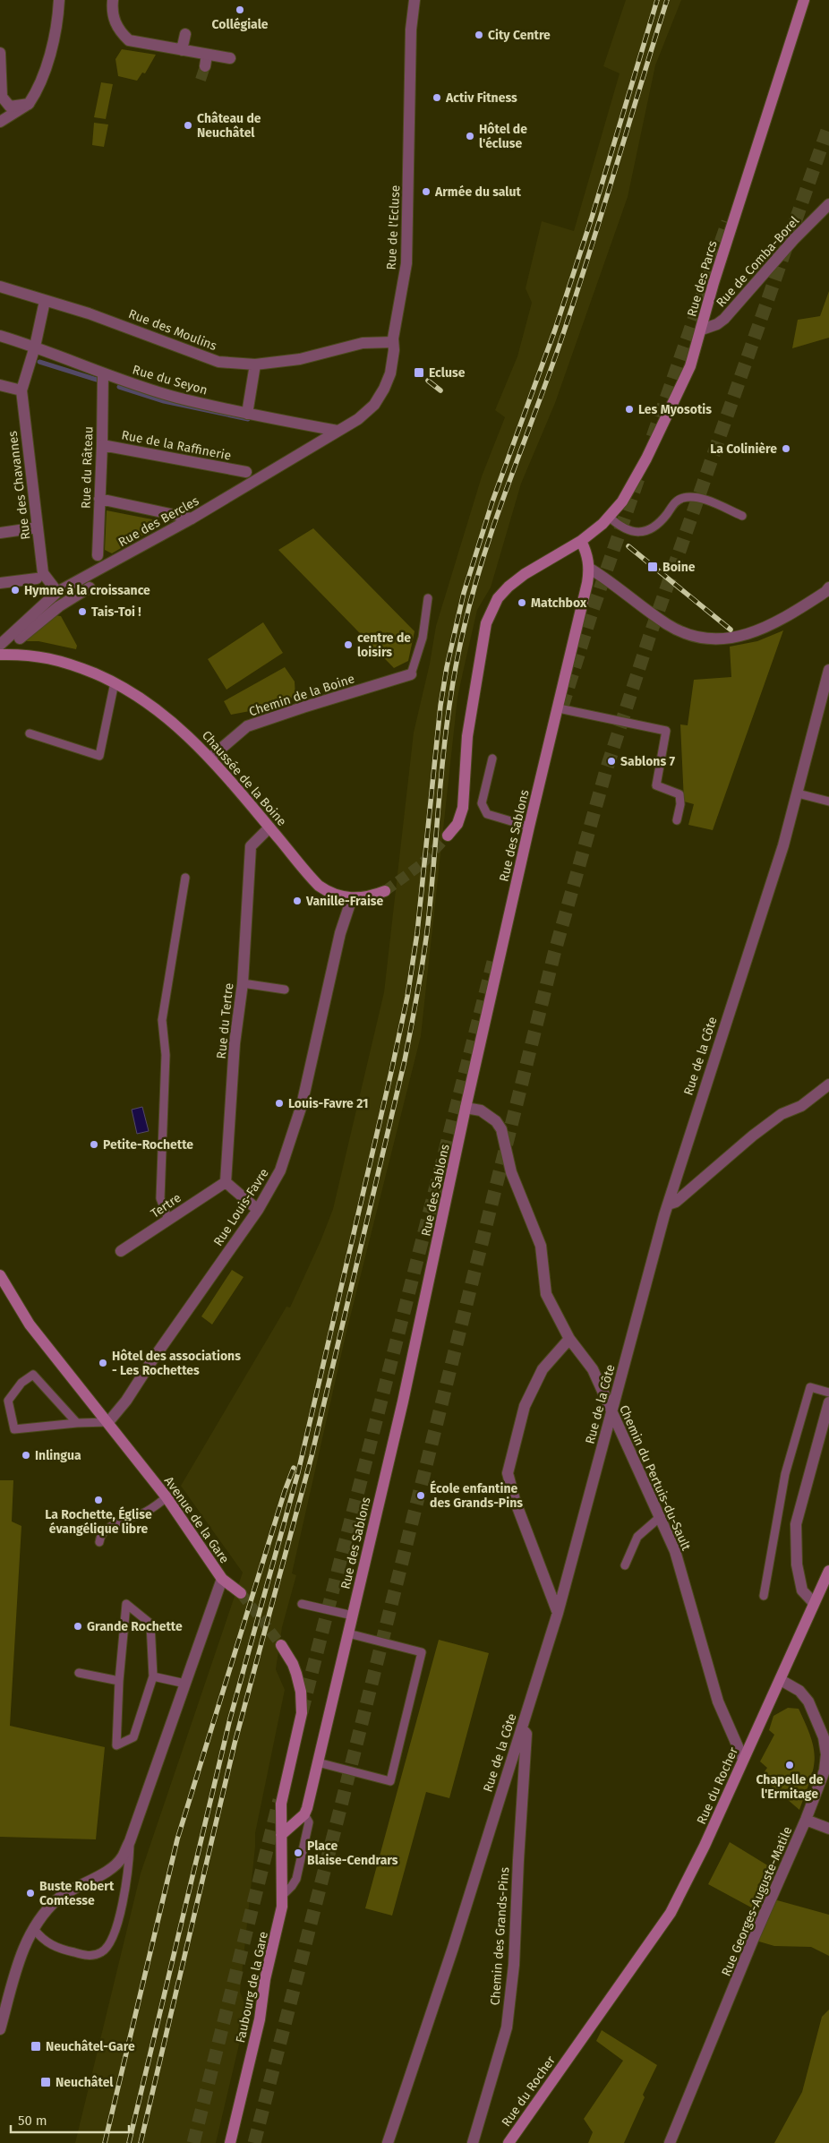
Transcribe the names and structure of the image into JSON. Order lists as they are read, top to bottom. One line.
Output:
{"streets":{"main road":["Rue des Parcs","Chaussée de la Boine","Rue des Sablons","Avenue de la Gare","Rue du Rocher","Faubourg de la Gare"],"street":["Rue de l'Ecluse","Rue de Comba-Borel","Rue des Moulins","Rue du Seyon","Rue de la Raffinerie","Rue du Râteau","Rue des Chavannes","Rue des Bercles","Chemin de la Boine","Rue du Tertre","Rue de la Côte","Tertre","Rue Louis-Favre","Chemin du Pertuis-du-Sault","Rue Georges-Auguste-Matile","Chemin des Grands-Pins"]},"crossings":[["Rue de l'Ecluse","Rue des Moulins"],["Rue de l'Ecluse","Rue du Seyon"],["Rue de l'Ecluse","Rue des Bercles"],["Rue de Comba-Borel","Rue des Parcs"],["Rue des Parcs","Rue des Sablons"],["Rue des Moulins","Rue des Chavannes"],["Rue du Seyon","Rue du Râteau"],["Rue du Seyon","Rue des Chavannes"],["Rue du Seyon","Rue des Bercles"],["Rue de la Raffinerie","Rue du Râteau"],["Rue des Chavannes","Rue des Bercles"],["Chemin de la Boine","Chaussée de la Boine"],["Chaussée de la Boine","Rue du Tertre"],["Chaussée de la Boine","Rue Louis-Favre"],["Rue des Sablons","Chemin du Pertuis-du-Sault"],["Rue du Tertre","Tertre"],["Rue de la Côte","Chemin du Pertuis-du-Sault"],["Rue de la Côte","Chemin des Grands-Pins"],["Rue Louis-Favre","Avenue de la Gare"],["Chemin du Pertuis-du-Sault","Rue du Rocher"],["Rue du Rocher","Rue Georges-Auguste-Matile"]],"places":{"other":["Collégiale","City Centre","Activ Fitness","Château de Neuchâtel","Hôtel de l'écluse","Armée du salut","Les Myosotis","La Colinière","Hymne à la croissance","Matchbox","Tais-Toi !","centre de loisirs","Sablons 7","Vanille-Fraise","Louis-Favre 21","Petite-Rochette","Hôtel des associations - Les Rochettes","Inlingua","École enfantine des Grands-Pins","La Rochette, Église évangélique libre","Grande Rochette","Chapelle de l'Ermitage","Place Blaise-Cendrars","Buste Robert Comtesse"],"transit":["Ecluse","Boine","Neuchâtel-Gare","Neuchâtel"]},"scale_bar":"50 m"}
